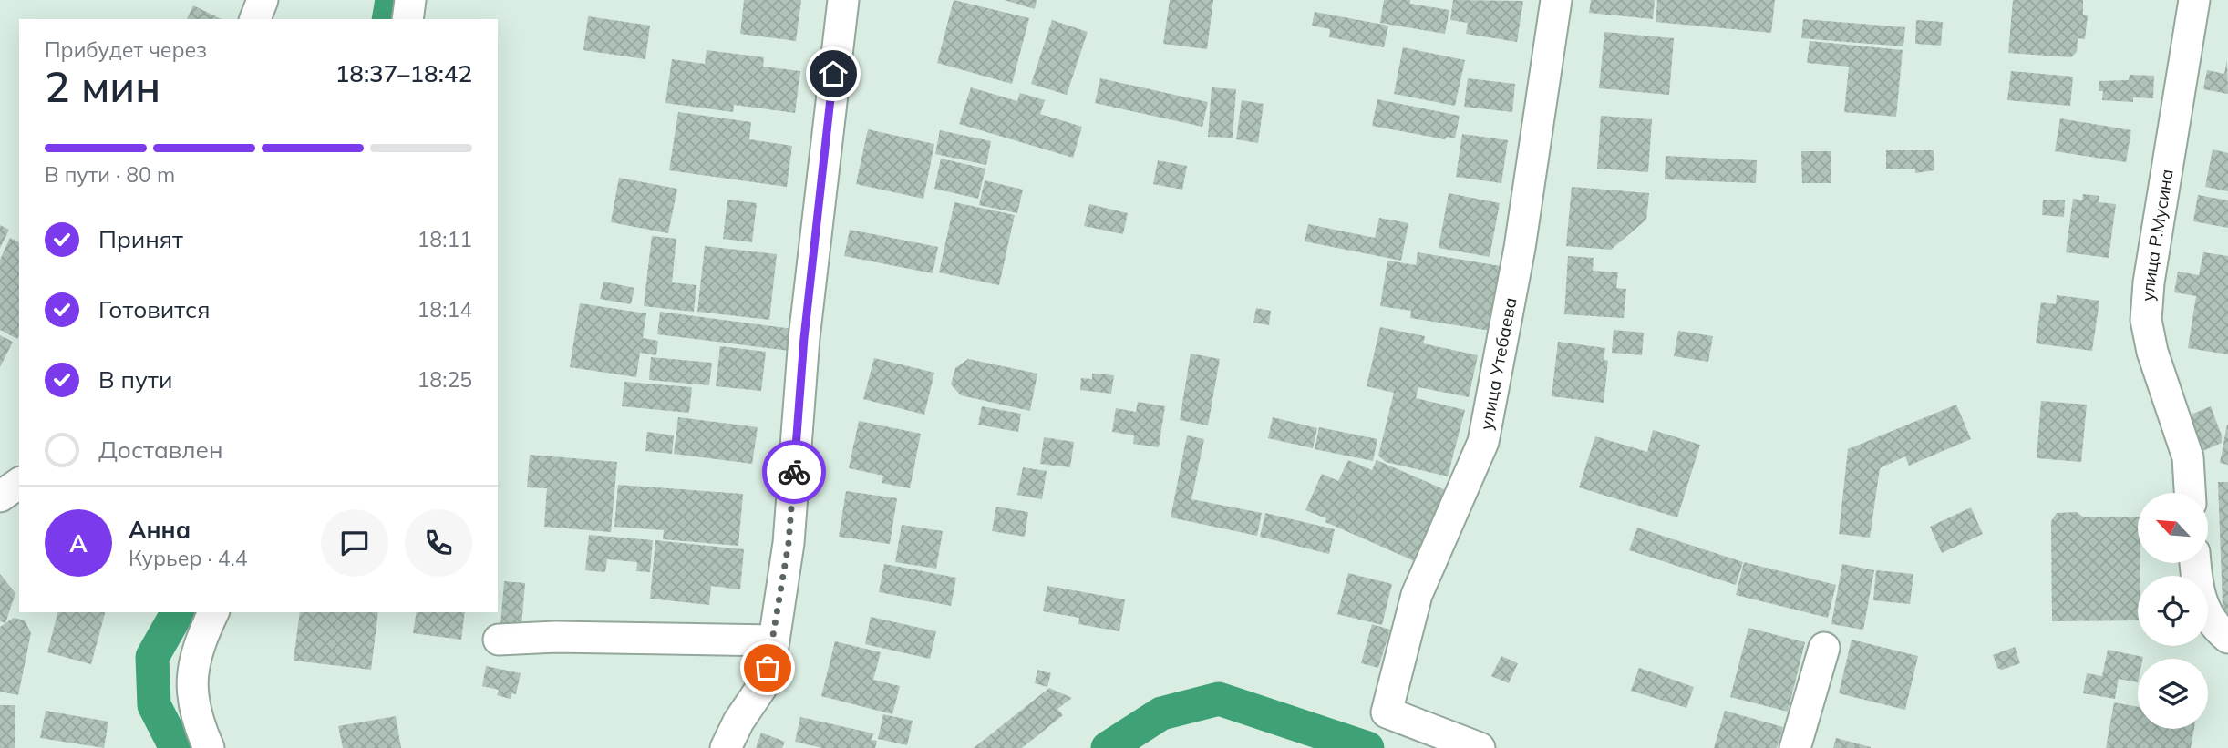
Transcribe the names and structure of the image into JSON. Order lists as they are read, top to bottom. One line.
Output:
{"streets":{"street":["улица Р.Мусина","улица Утебаева"]},"north":"top left","page":{"heading":["2 мин","Прибудет через","18:37–18:42"],"panel":["Анна","Курьер · 4.4"],"bar":"В пути · 80 m","list":[["Принят","18:11"],["Готовится","18:14"],["В пути","18:25"],"Доставлен"],"round":"А"}}
